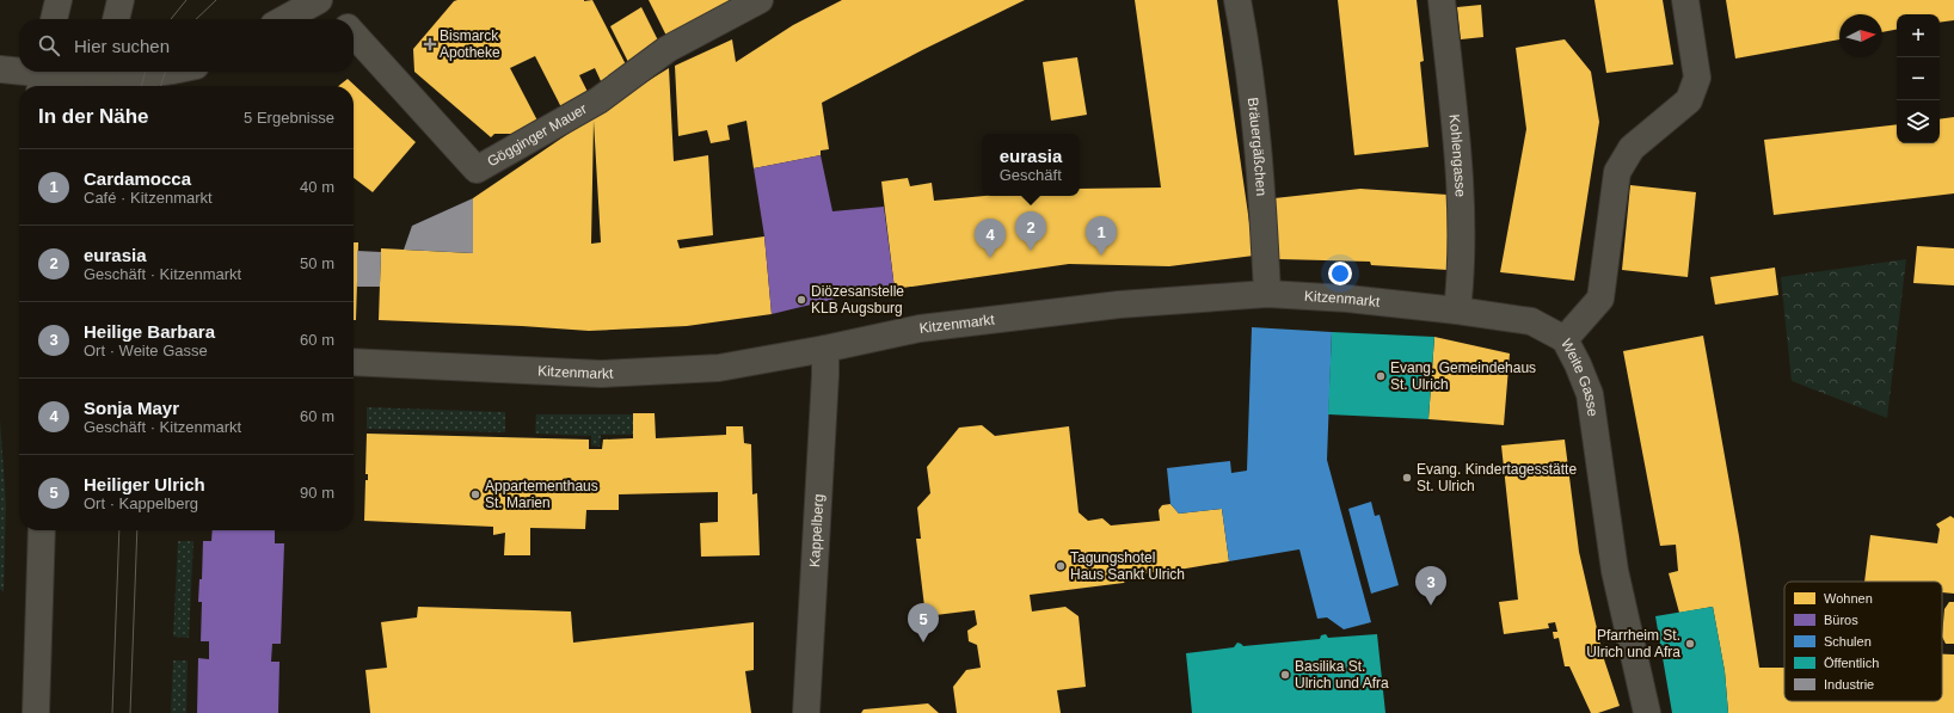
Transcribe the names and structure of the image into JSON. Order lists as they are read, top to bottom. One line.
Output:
{"streets":{"street":["Gögginger Mauer","Bräuergäßchen","Kohlengasse","Kitzenmarkt","Weite Gasse","Kappelberg"]},"crossings":[["Bräuergäßchen","Kitzenmarkt"],["Kohlengasse","Kitzenmarkt"],["Kitzenmarkt","Weite Gasse"],["Kitzenmarkt","Kappelberg"]],"places":{"health":["Bismarck Apotheke"],"other":["Diözesanstelle KLB Augsburg","Evang. Gemeindehaus St. Ulrich","Evang. Kindertagesstätte St. Ulrich","Appartementhaus St. Marien","Tagungshotel Haus Sankt Ulrich","Pfarrheim St. Ulrich und Afra","Basilika St. Ulrich und Afra"]},"legend":["Wohnen","Büros","Schulen","Öffentlich","Industrie"],"north":"right","page":{"map_buttons":["+","−"],"search":"Hier suchen","heading":["In der Nähe","5 Ergebnisse"],"popup":["eurasia","Geschäft"],"list":[{"mark":"1","name":"Cardamocca","note":"Café · Kitzenmarkt","value":"40 m"},{"mark":"2","name":"eurasia","note":"Geschäft · Kitzenmarkt","value":"50 m"},{"mark":"3","name":"Heilige Barbara","note":"Ort · Weite Gasse","value":"60 m"},{"mark":"4","name":"Sonja Mayr","note":"Geschäft · Kitzenmarkt","value":"60 m"},{"mark":"5","name":"Heiliger Ulrich","note":"Ort · Kappelberg","value":"90 m"}],"pins":["2","1","4","3","5"]}}
